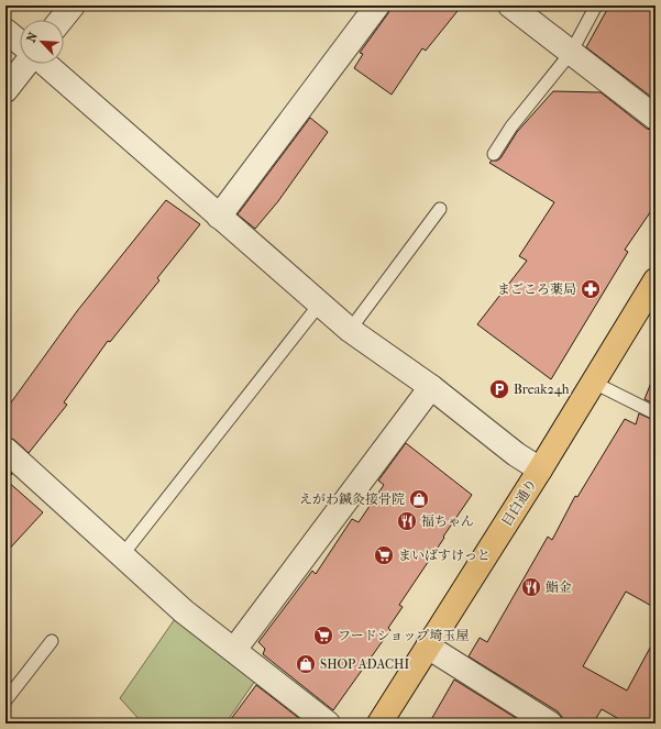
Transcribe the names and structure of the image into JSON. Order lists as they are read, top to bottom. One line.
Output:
{"streets":{"main road":["目白通り"]},"places":{"pharmacy":["まごころ薬局"],"parking":["Break24h"],"shop":["えがわ鍼灸接骨院","SHOP ADACHI"],"restaurant":["福ちゃん","鮨金"],"supermarket":["まいばすけっと","フードショップ埼玉屋"]},"north":"top left"}
